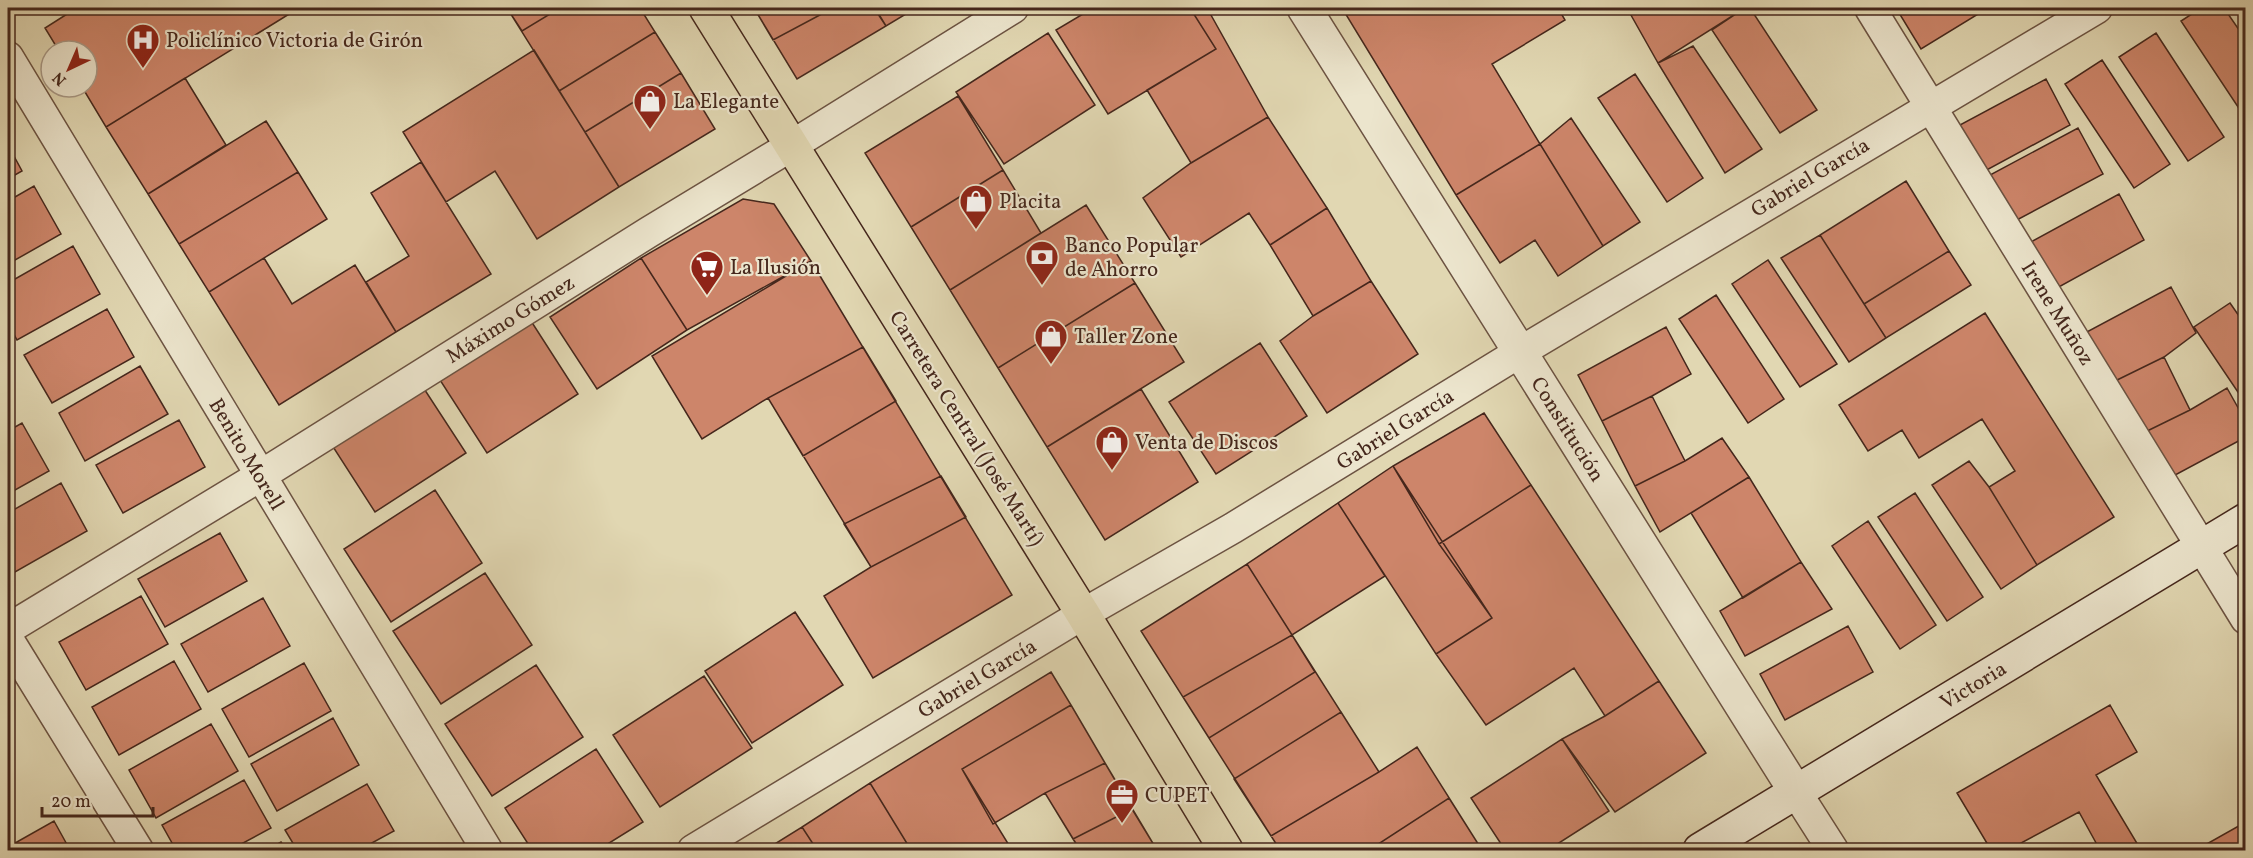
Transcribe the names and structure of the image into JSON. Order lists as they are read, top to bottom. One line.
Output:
{"streets":{"highway":["Carretera Central (José Martí)"],"street":["Gabriel García","Irene Muñoz","Máximo Gómez","Constitución","Benito Morell","Victoria"]},"crossings":[["Gabriel García","Irene Muñoz"],["Gabriel García","Carretera Central (José Martí)"],["Gabriel García","Constitución"],["Irene Muñoz","Victoria"],["Máximo Gómez","Carretera Central (José Martí)"],["Máximo Gómez","Benito Morell"],["Constitución","Victoria"]],"places":{"hospital":["Policlínico Victoria de Girón"],"shop":["La Elegante","Placita","Taller Zone","Venta de Discos"],"bank":["Banco Popular de Ahorro"],"supermarket":["La Ilusión"],"office":["CUPET"]},"scale_bar":"20 m","north":"bottom left"}
